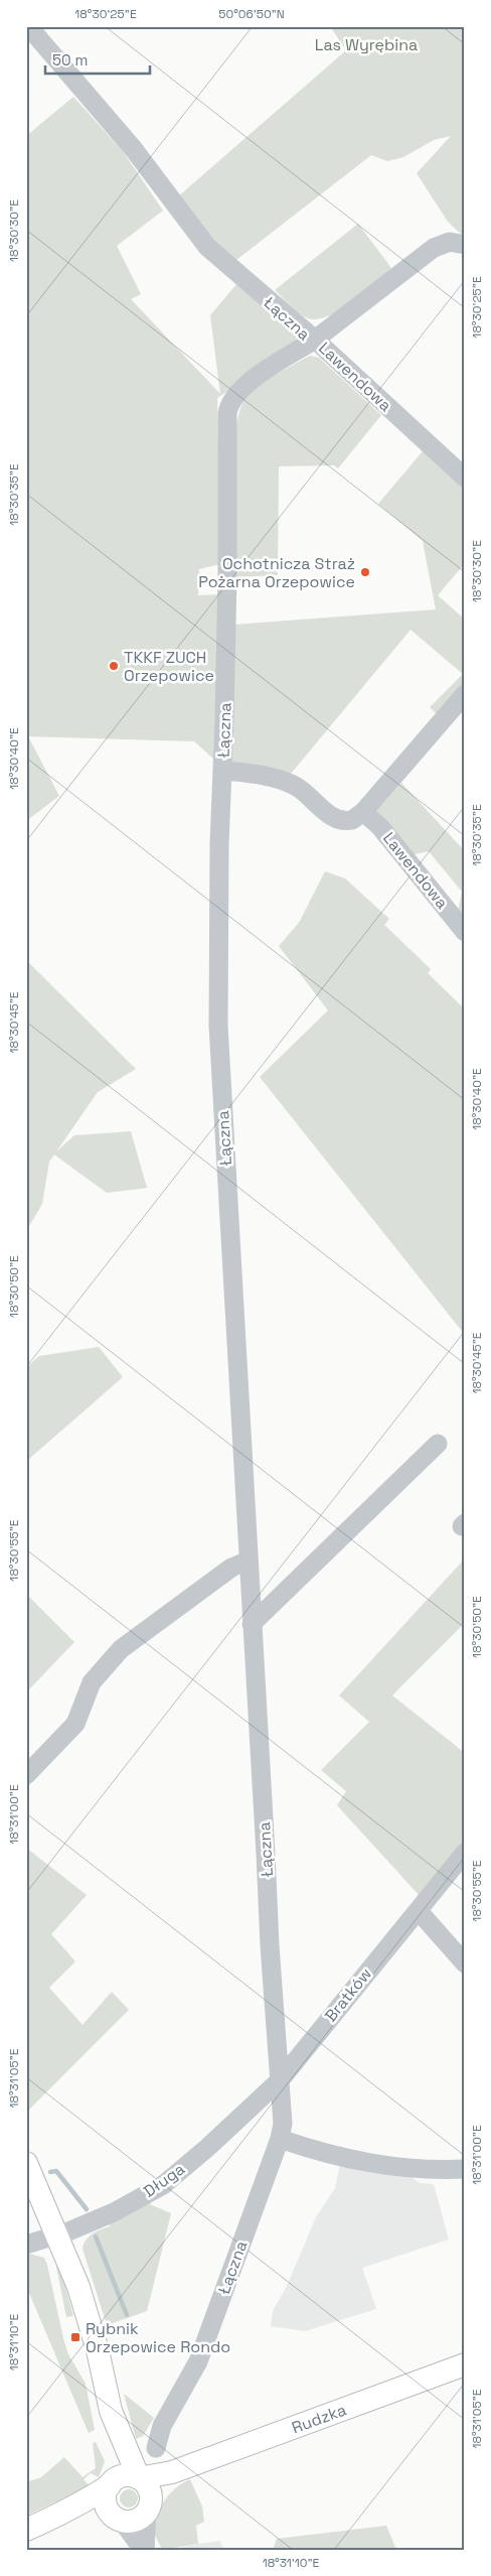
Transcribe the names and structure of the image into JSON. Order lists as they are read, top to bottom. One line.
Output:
{"streets":{"main road":["Rudzka"],"street":["Łączna","Lawendowa","Bratków","Długa"]},"crossings":[["Łączna","Lawendowa"],["Łączna","Bratków"],["Łączna","Długa"],["Bratków","Długa"]],"parks":["Las Wyrębina"],"places":{"other":["Ochotnicza Straż Pożarna Orzepowice","TKKF ZUCH Orzepowice"],"transit":["Rybnik Orzepowice Rondo"]},"scale_bar":"50 m","coordinates":["18°30'25\"E","50°06'50\"N","18°30'30\"E","18°30'35\"E","18°30'40\"E","18°30'45\"E","18°30'50\"E","18°30'55\"E","18°31'00\"E","18°31'05\"E","18°31'10\"E"]}
